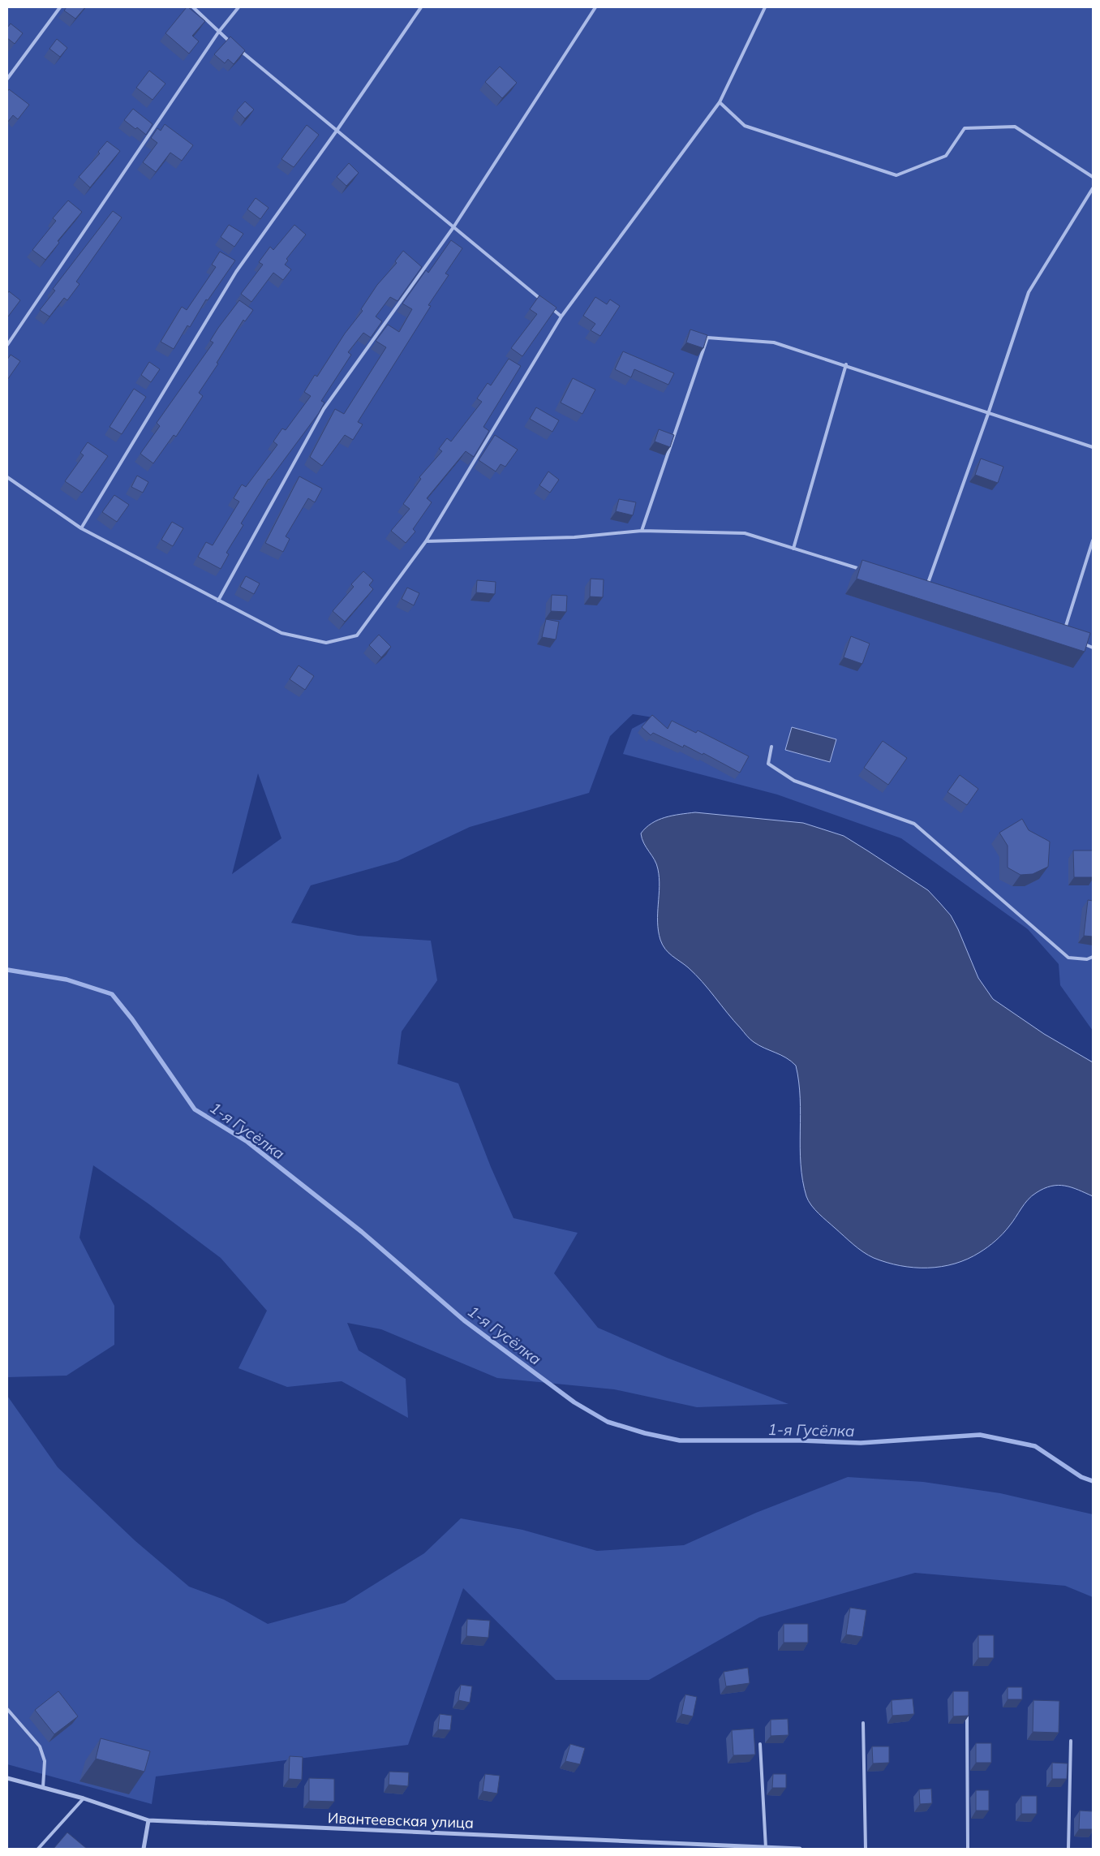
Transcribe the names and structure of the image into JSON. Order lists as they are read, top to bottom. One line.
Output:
{"streets":{"street":["Ивантеевская улица"]},"water":["1-я Гусёлка"]}
